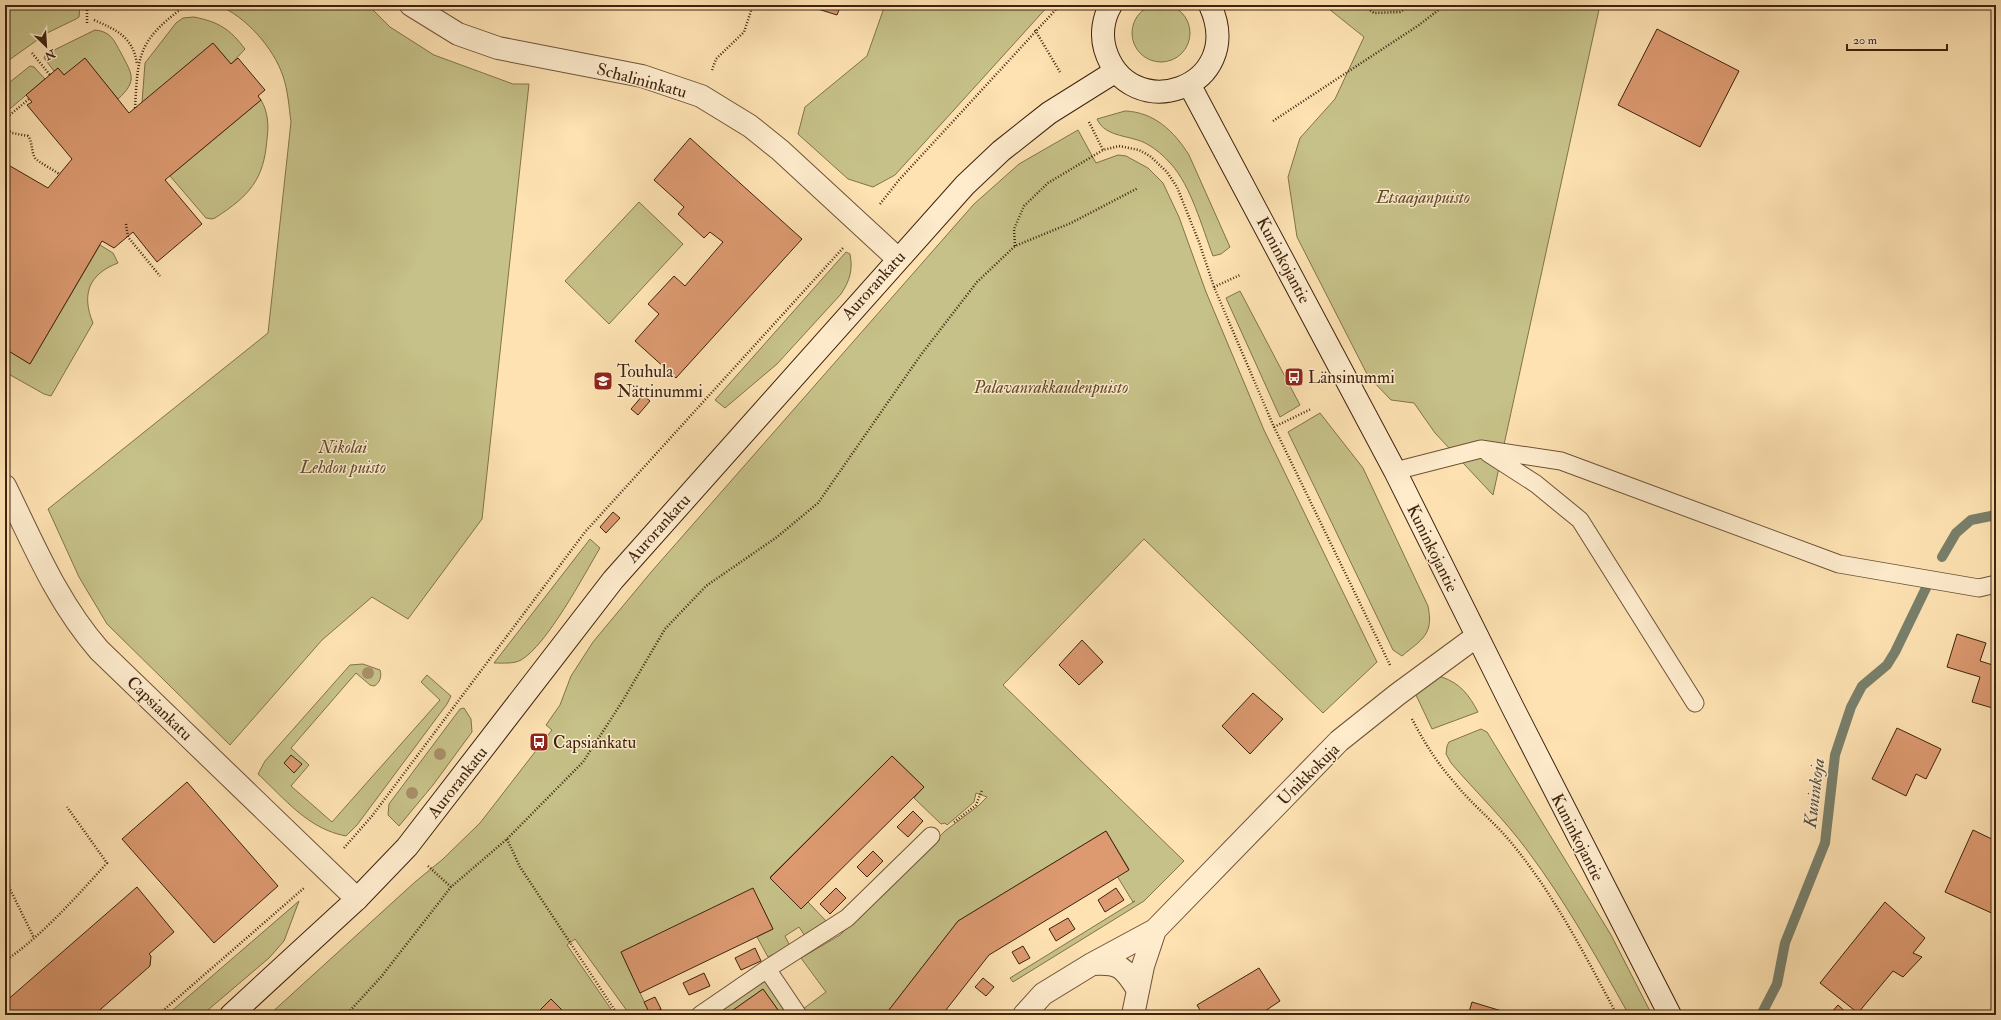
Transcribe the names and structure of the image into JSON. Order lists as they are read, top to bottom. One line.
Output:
{"streets":{"street":["Schalininkatu","Kuninkojantie","Aurorankatu","Capsiankatu","Unikkokuja"]},"crossings":[["Schalininkatu","Aurorankatu"],["Kuninkojantie","Unikkokuja"],["Aurorankatu","Capsiankatu"]],"water":["Kuninkoja"],"parks":["Etsaajanpuisto","Palavanrakkaudenpuisto","Nikolai Lehdon puisto"],"places":{"bus stop":["Länsinummi","Capsiankatu"],"school or university":["Touhula Nättinummi"]},"scale_bar":"20 m","north":"bottom right"}
